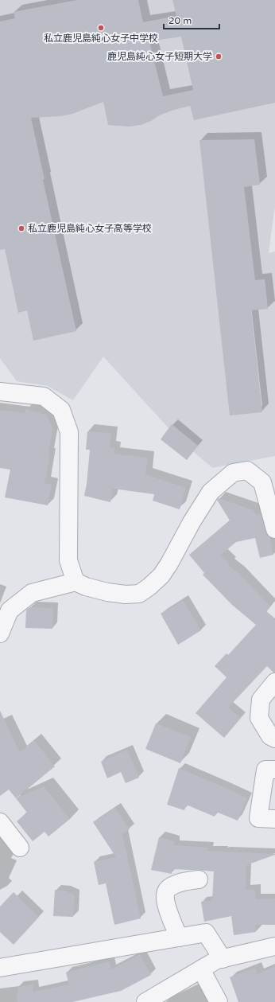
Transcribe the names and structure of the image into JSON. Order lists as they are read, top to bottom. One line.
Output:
{"places":["私立鹿児島純心女子中学校","鹿児島純心女子短期大学","私立鹿児島純心女子高等学校"],"scale_bar":"20 m"}
